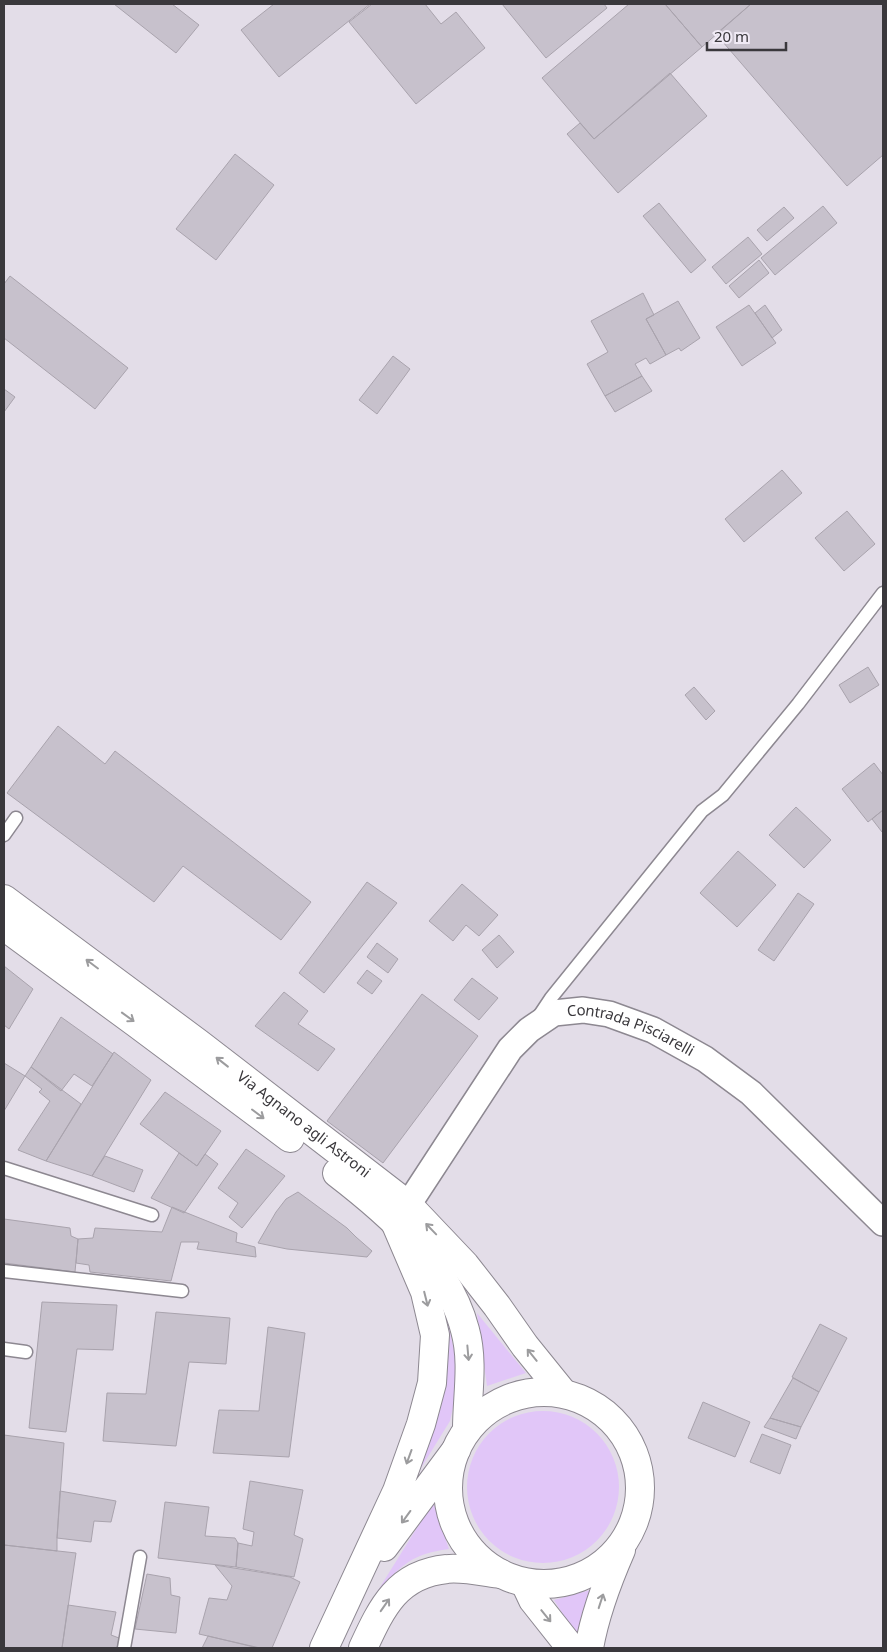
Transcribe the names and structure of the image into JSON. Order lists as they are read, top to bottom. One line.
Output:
{"streets":{"main road":["Via Agnano agli Astroni"],"street":["Contrada Pisciarelli"]},"crossings":[["Contrada Pisciarelli","Via Agnano agli Astroni"]],"scale_bar":"20 m"}
